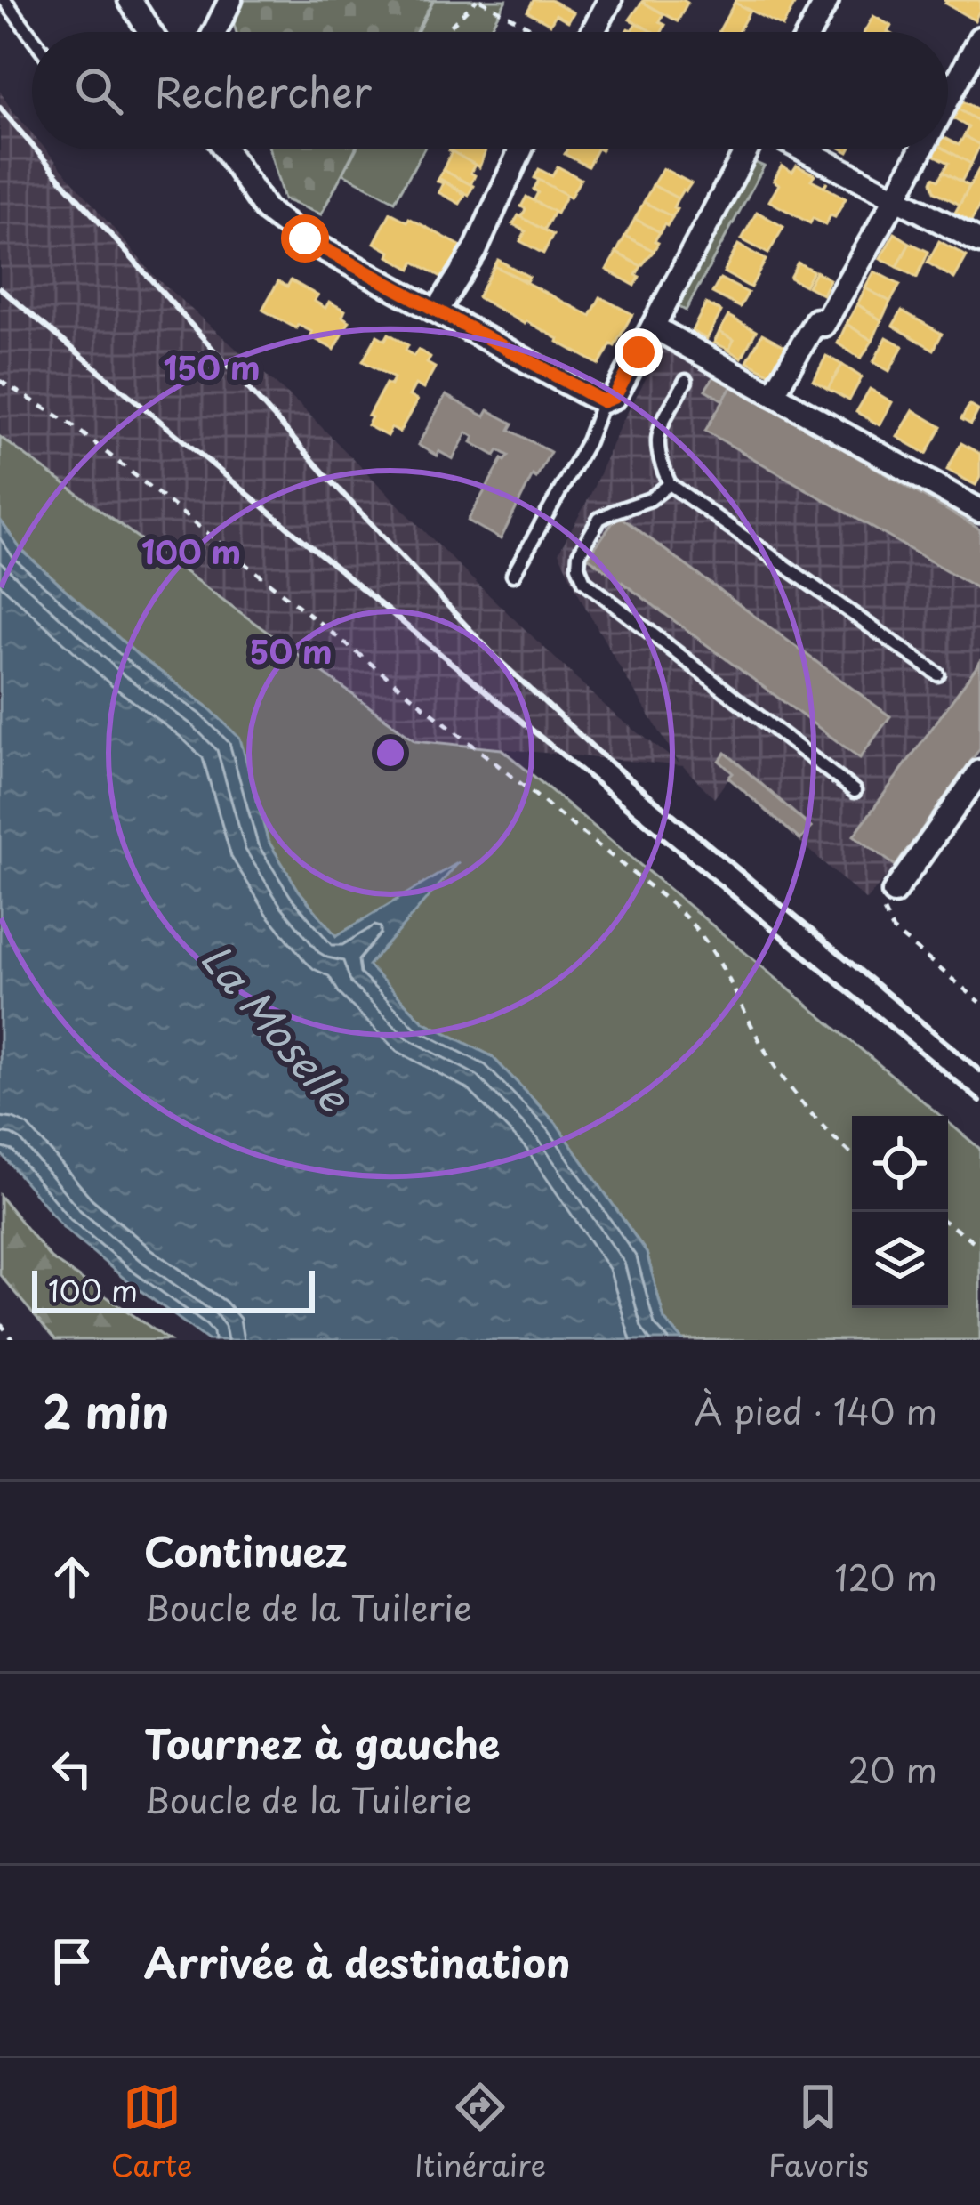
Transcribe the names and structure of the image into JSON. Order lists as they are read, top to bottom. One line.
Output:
{"water":["La Moselle"],"scale_bar":"100 m","page":{"search":"Rechercher","scale":"100 m","heading":["2 min","À pied · 140 m"],"list":[["Continuez","Boucle de la Tuilerie","120 m"],["Tournez à gauche","Boucle de la Tuilerie","20 m"],"Arrivée à destination"],"nav":["Carte","Itinéraire","Favoris"]},"rings":["150 m","100 m","50 m"]}
